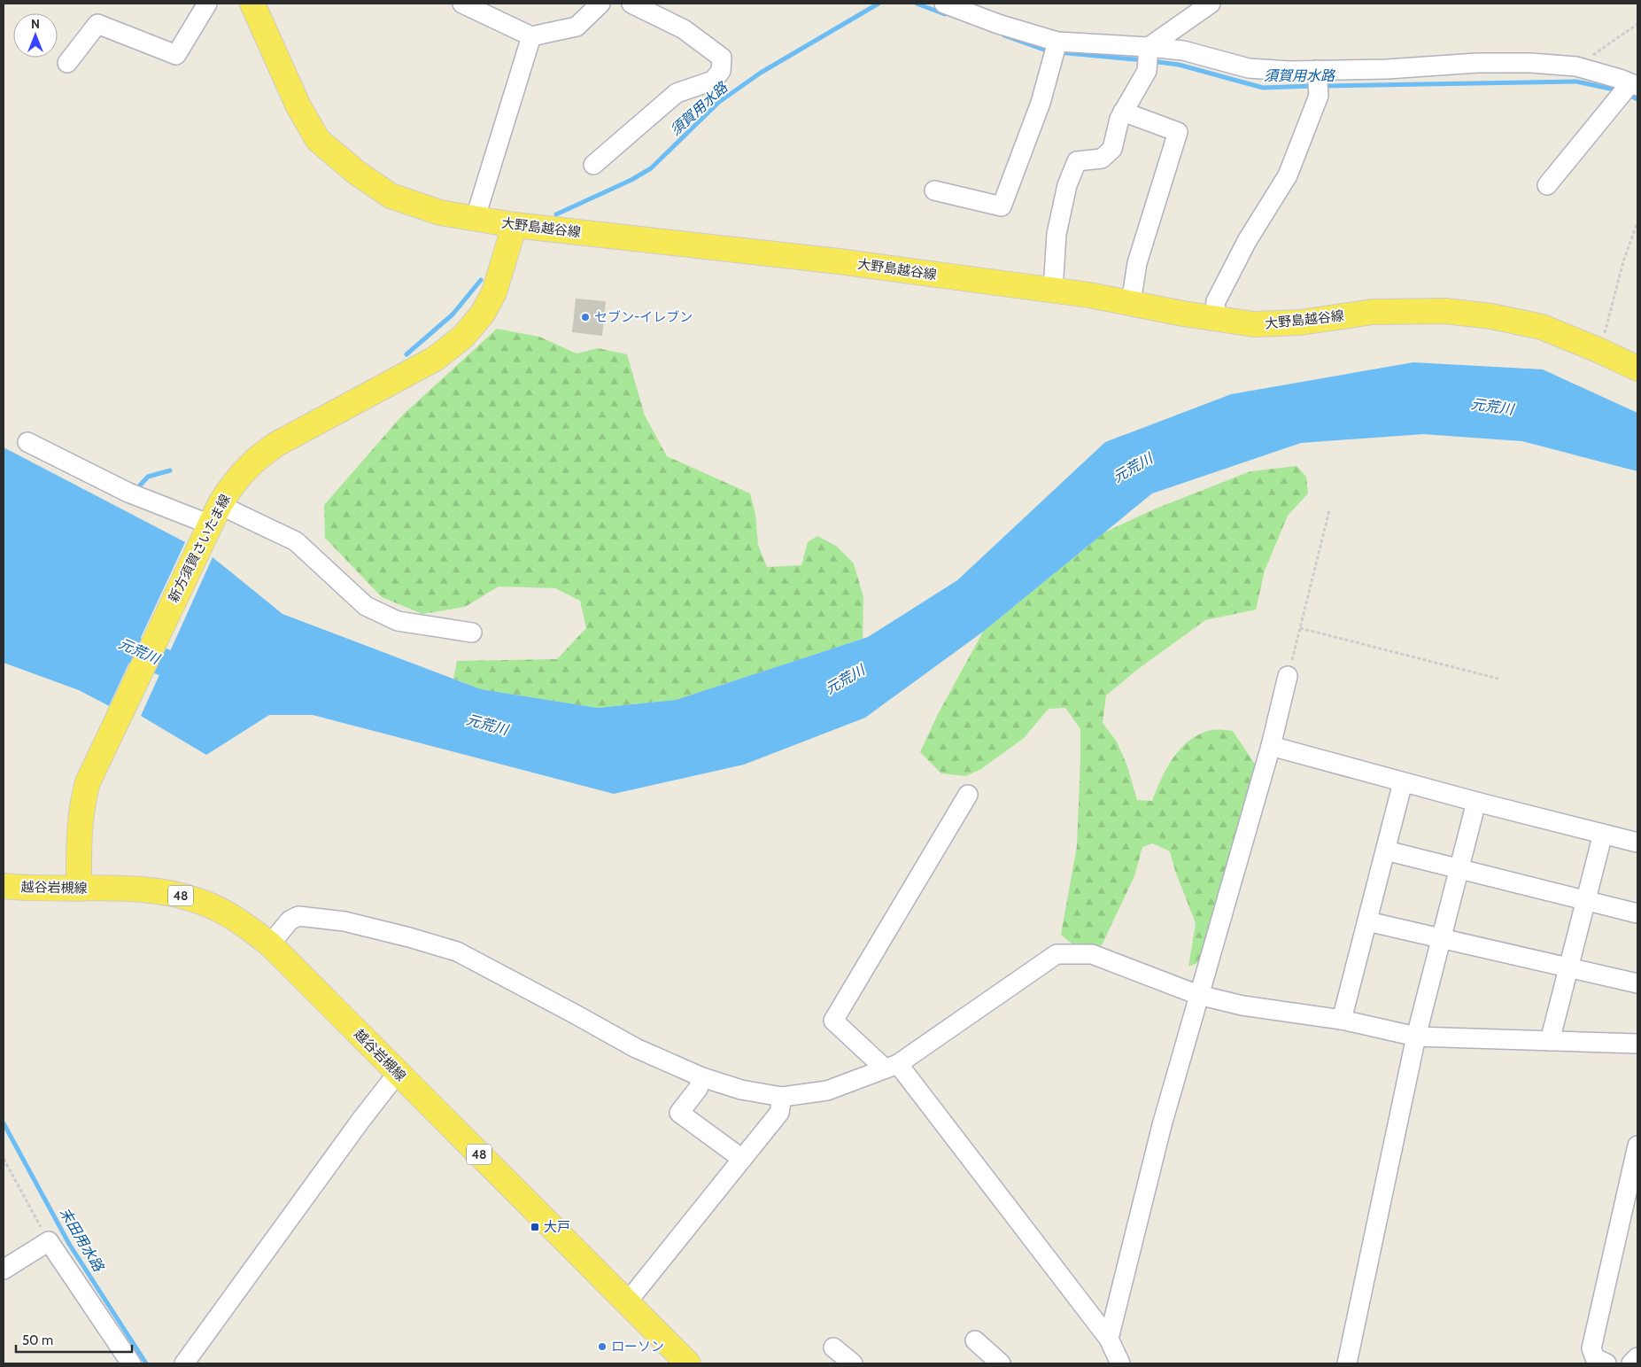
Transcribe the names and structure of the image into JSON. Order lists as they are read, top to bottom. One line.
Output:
{"streets":{"main road":["大野島越谷線","新方須賀さいたま線","越谷岩槻線","48"]},"crossings":[["大野島越谷線","新方須賀さいたま線"],["新方須賀さいたま線","越谷岩槻線"]],"water":["須賀用水路","元荒川","末田用水路"],"places":{"other":["セブン-イレブン","ローソン"],"transit":["大戸"]},"scale_bar":"50 m","north":"top"}
